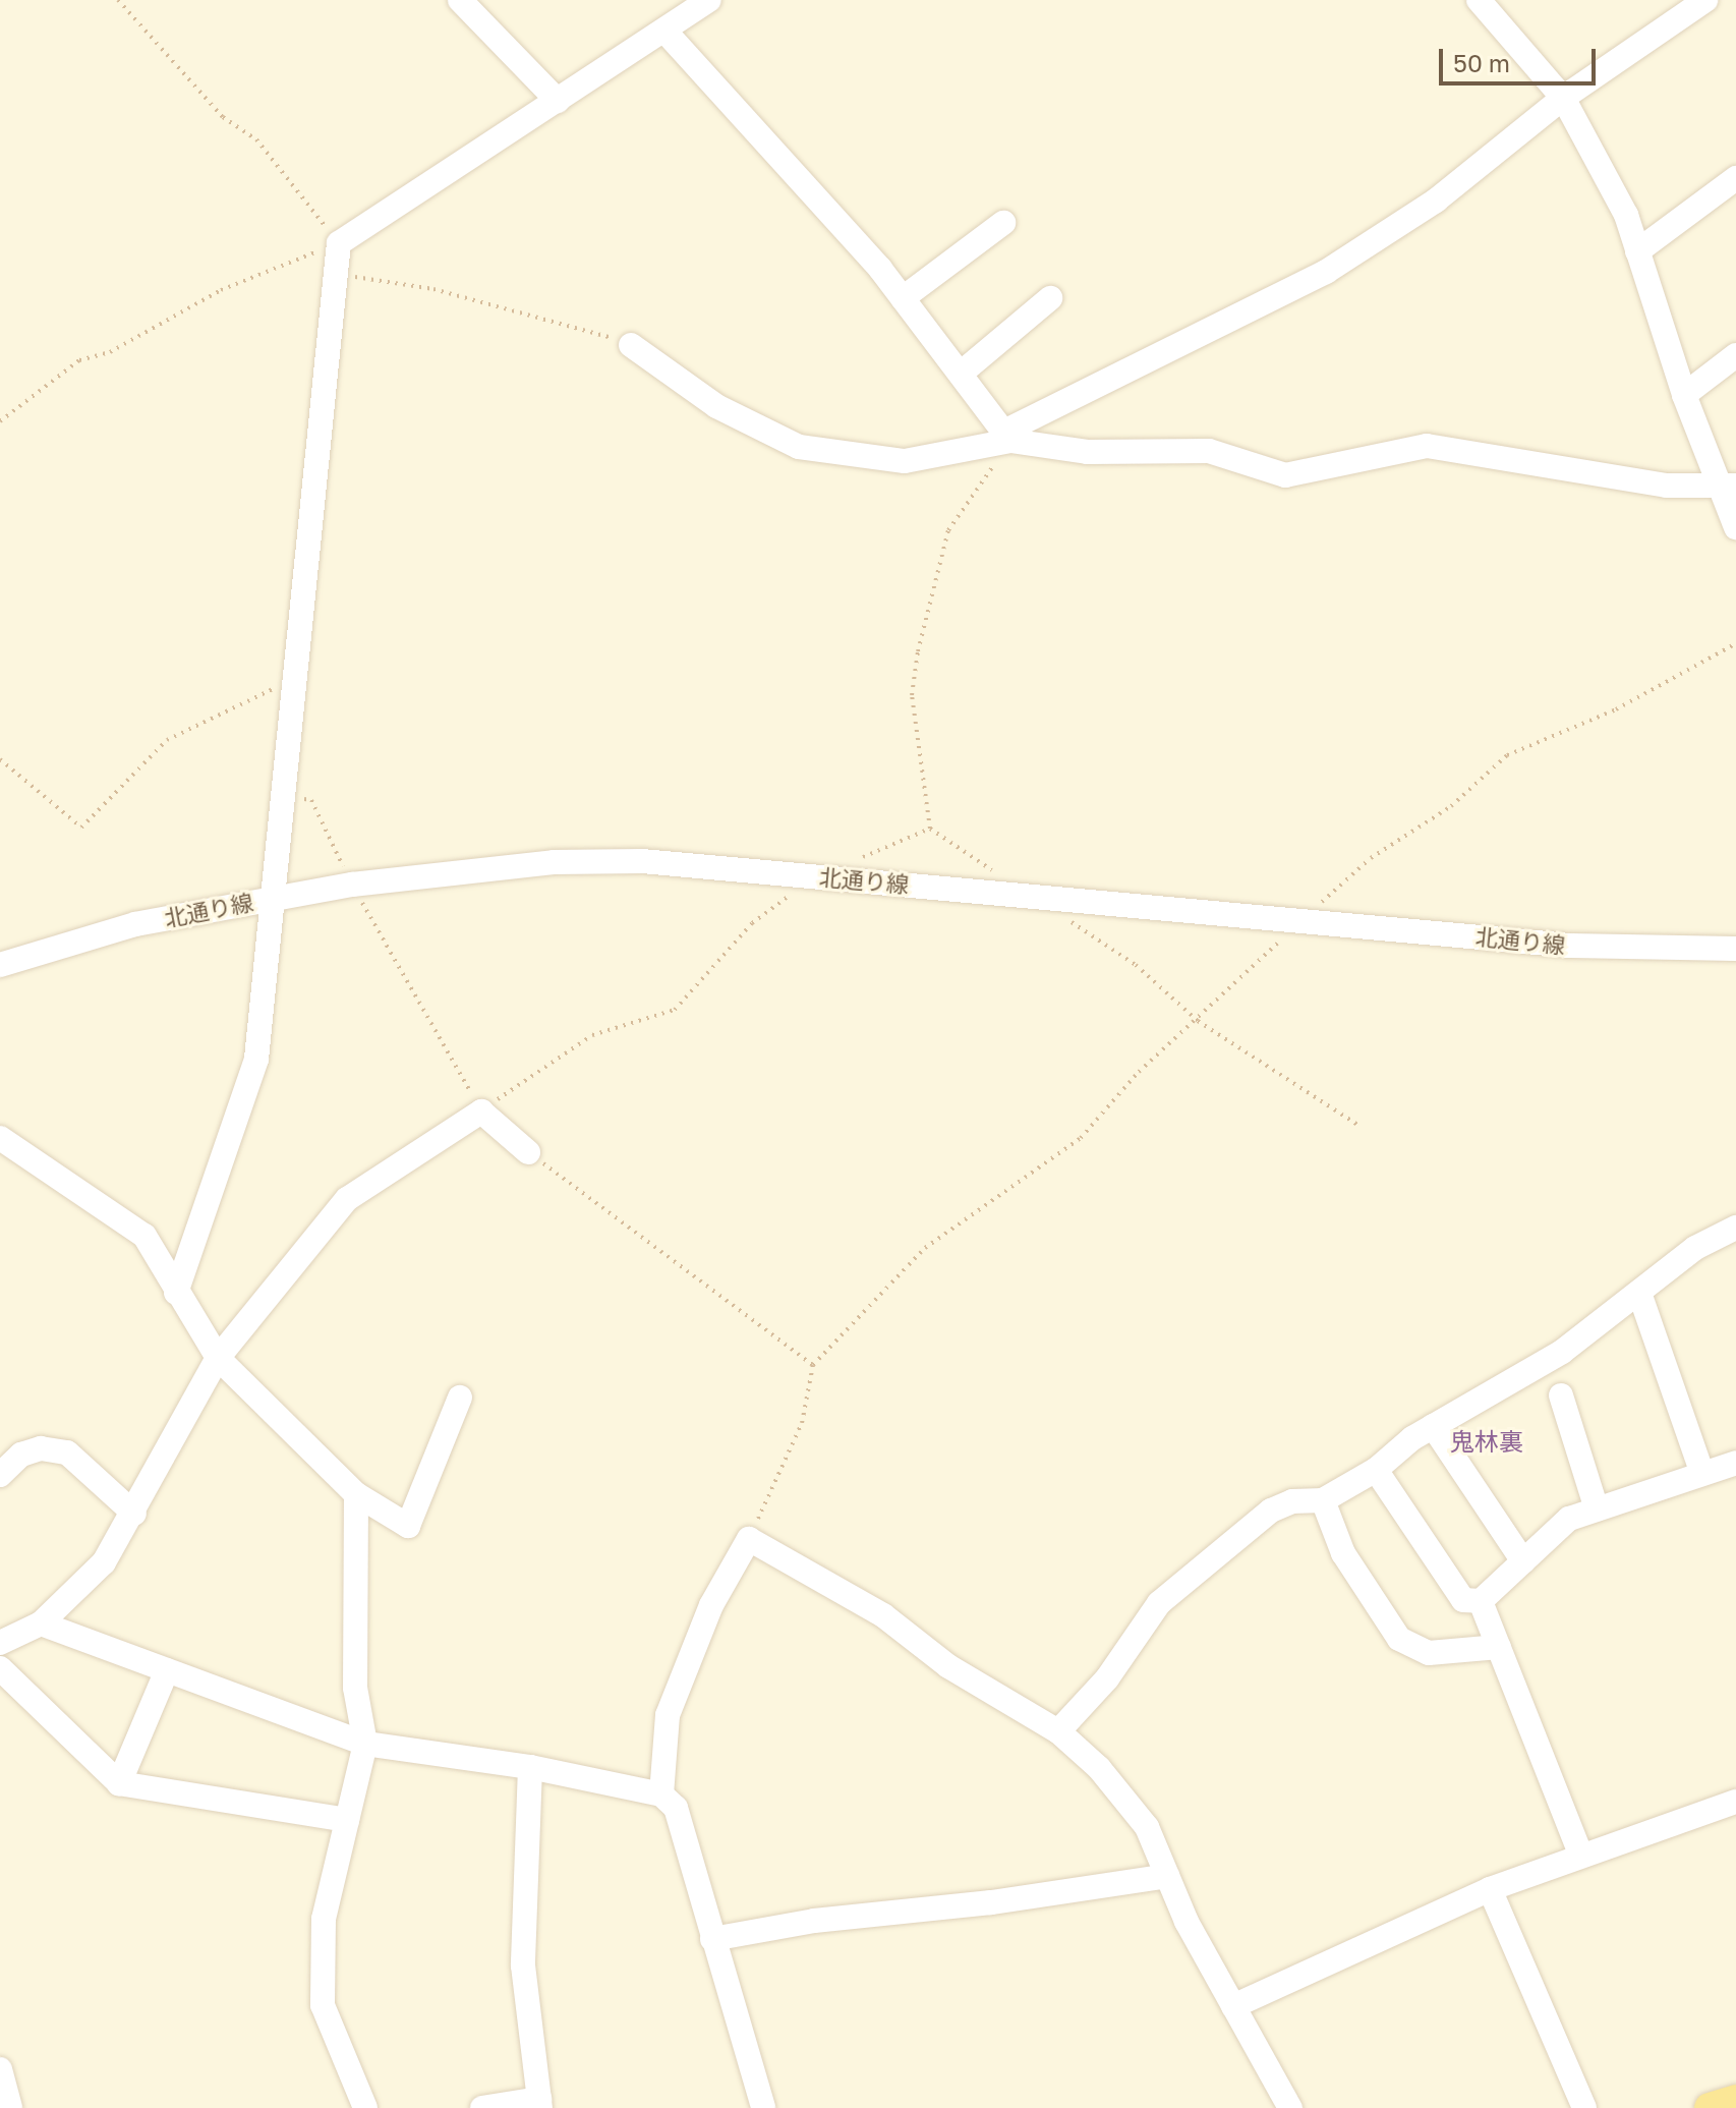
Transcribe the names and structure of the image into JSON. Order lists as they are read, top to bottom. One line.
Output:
{"streets":{"street":["北通り線"]},"districts":["鬼林裏"],"scale_bar":"50 m"}
